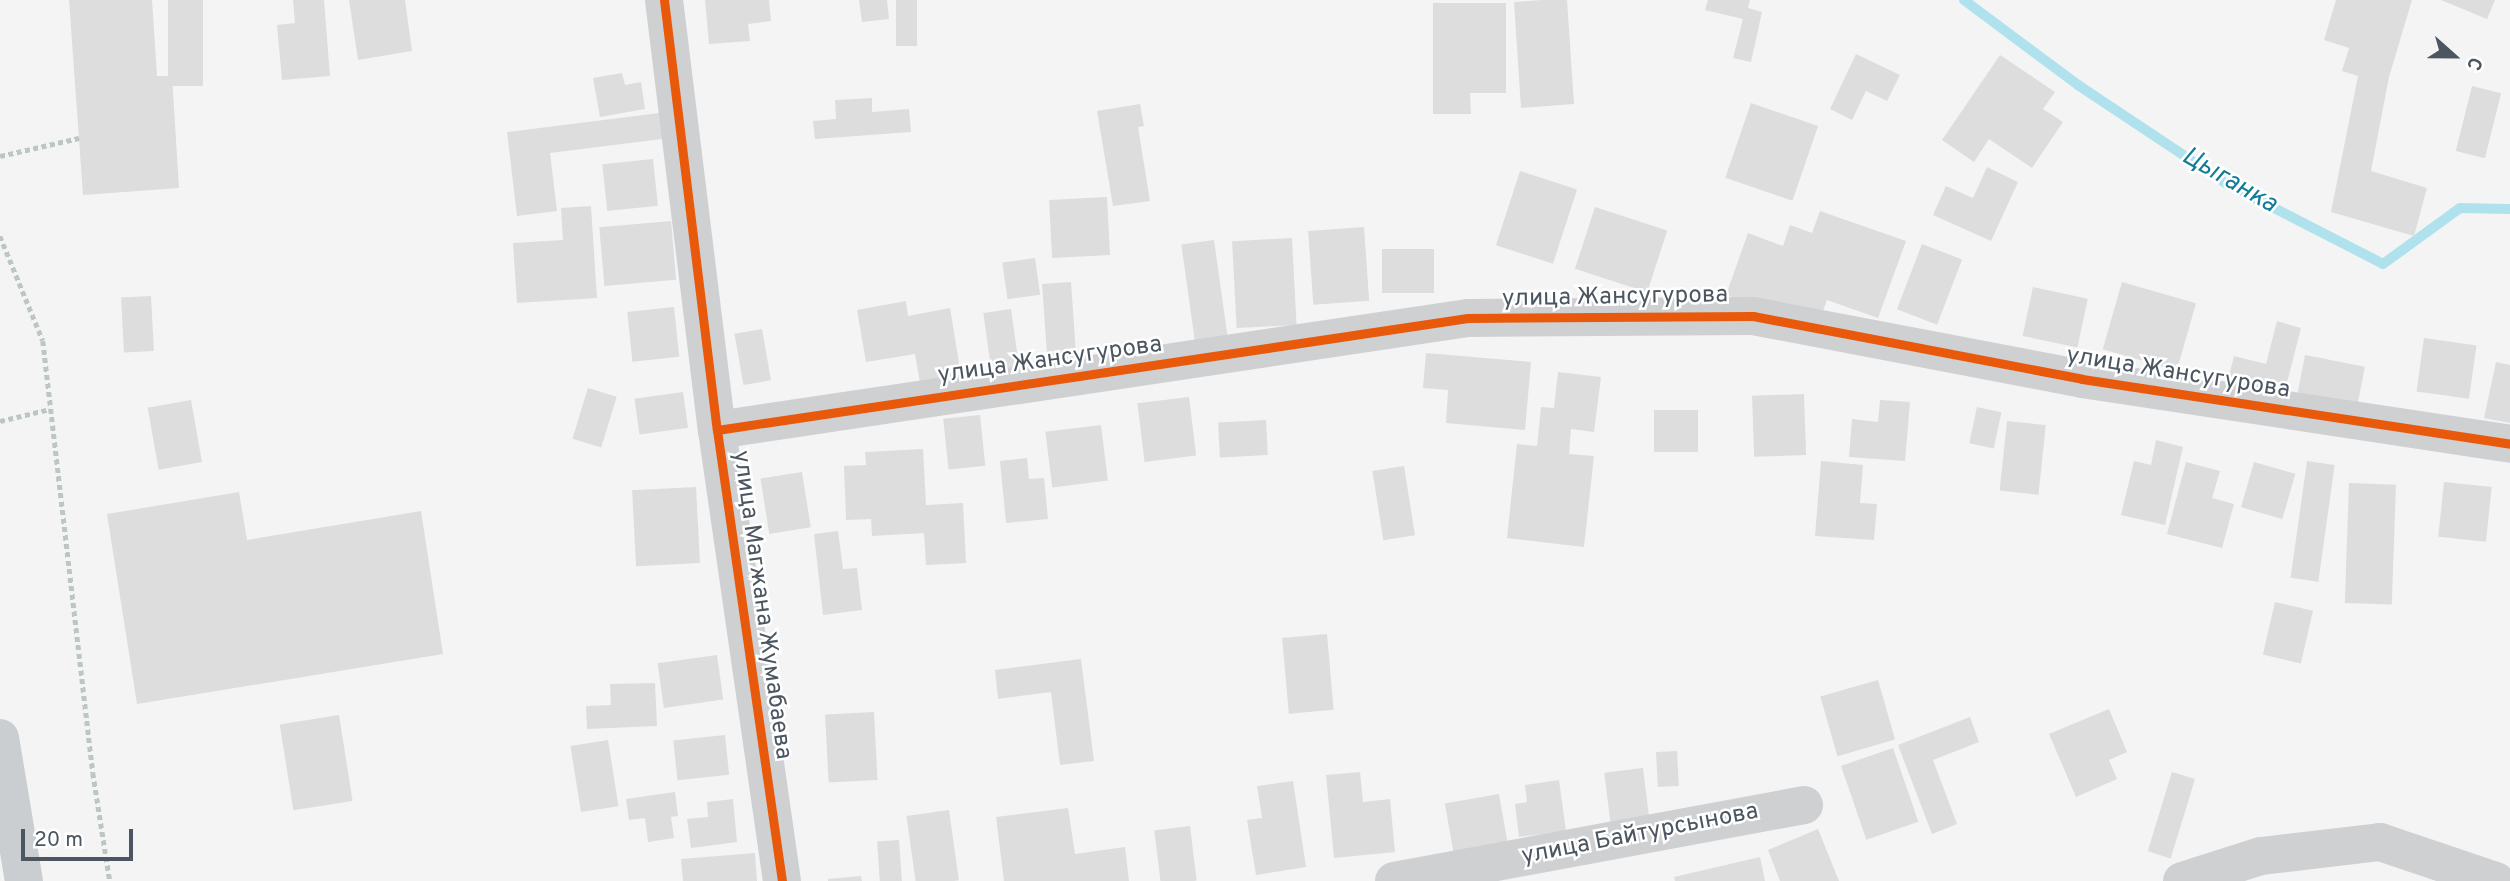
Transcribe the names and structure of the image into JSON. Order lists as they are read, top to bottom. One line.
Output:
{"streets":{"street":["улица Жансугурова","улица Магжана Жумабаева","улица Байтурсынова"]},"crossings":[["улица Жансугурова","улица Магжана Жумабаева"]],"water":["Цыганка"],"scale_bar":"20 m","north":"right"}
